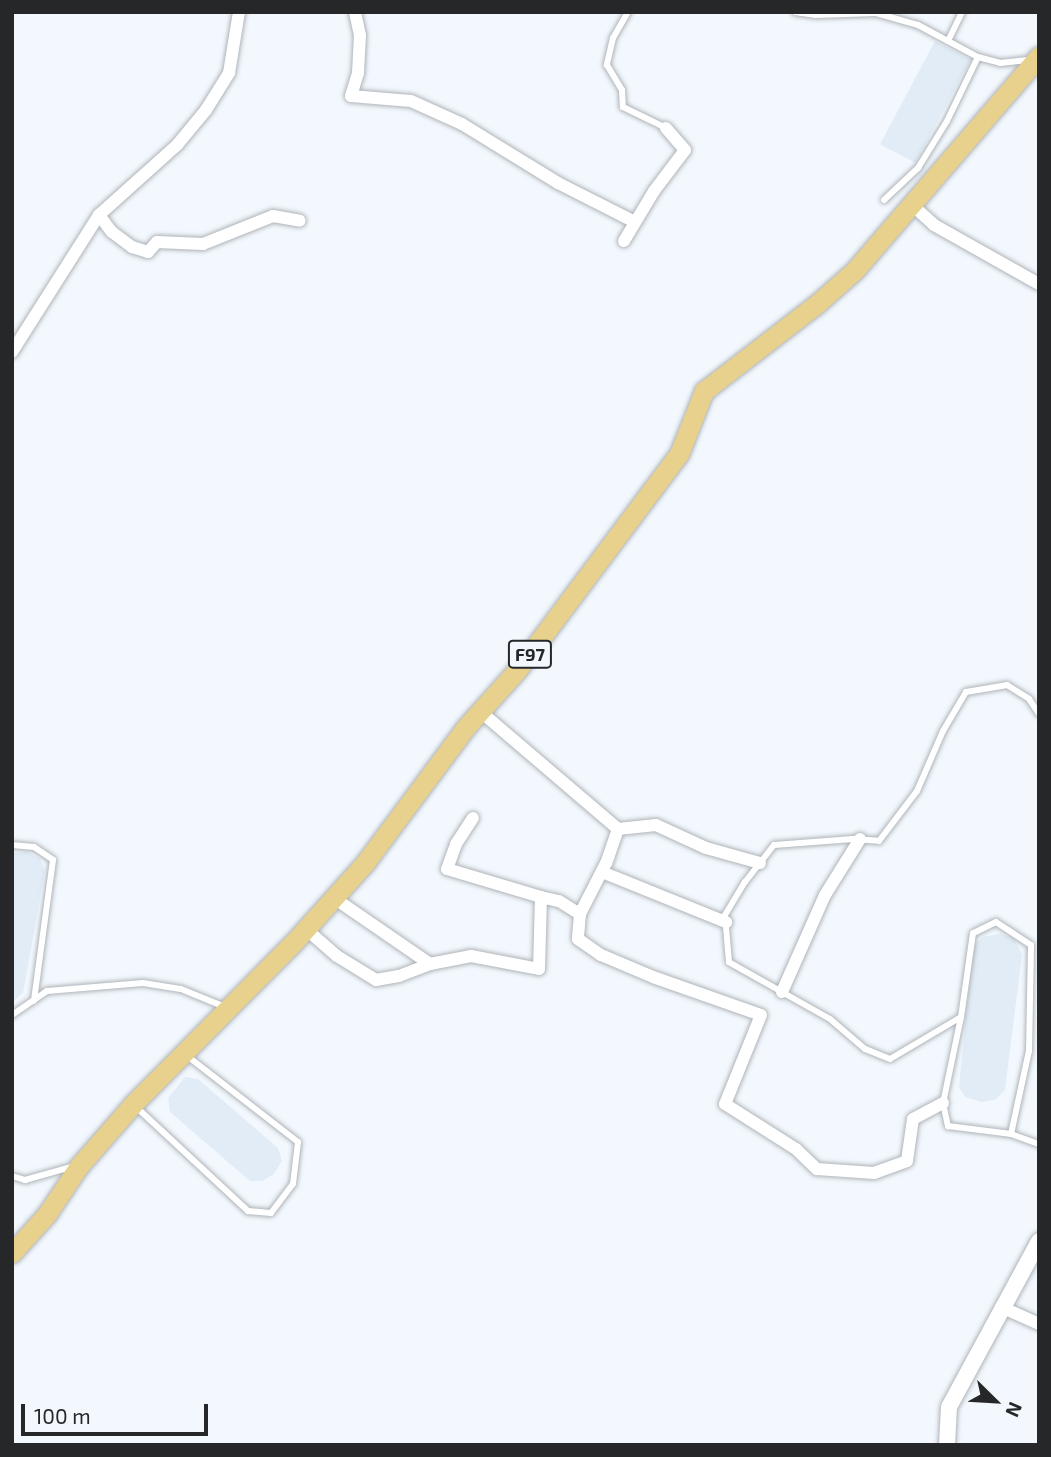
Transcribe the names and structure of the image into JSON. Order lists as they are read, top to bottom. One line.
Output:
{"streets":{"main road":["F97"]},"scale_bar":"100 m","north":"bottom right"}
